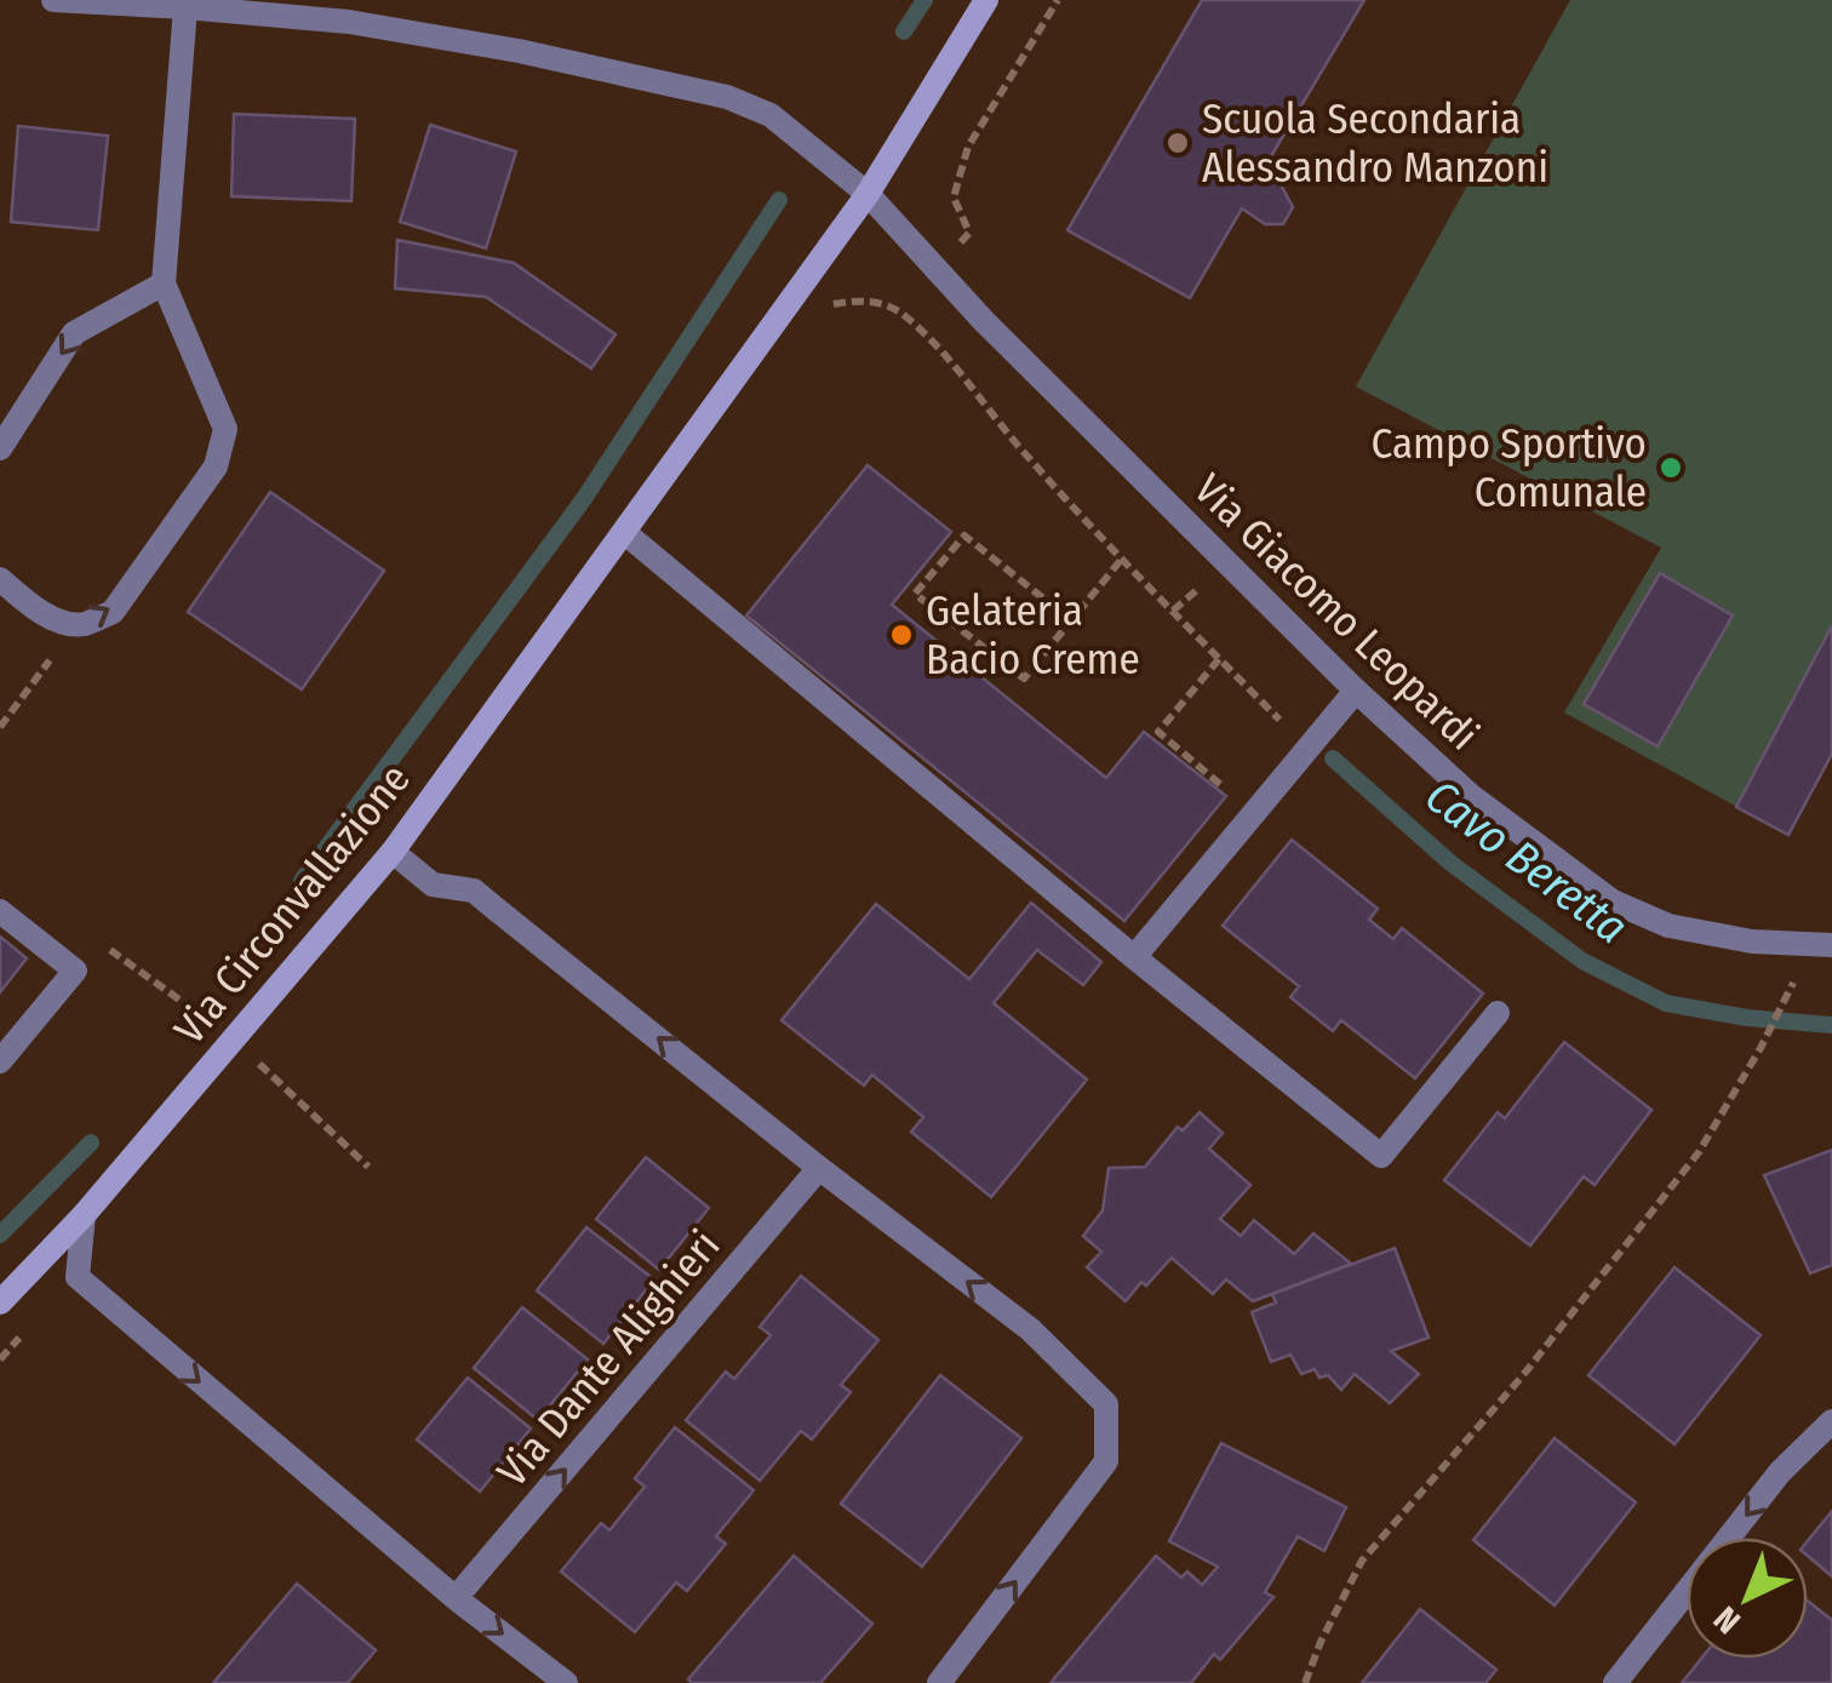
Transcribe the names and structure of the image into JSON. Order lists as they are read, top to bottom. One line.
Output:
{"streets":{"street":["Via Giacomo Leopardi","Via Circonvallazione","Via Dante Alighieri"]},"crossings":[["Via Giacomo Leopardi","Via Circonvallazione"]],"one_way":["Via Dante Alighieri"],"water":["Cavo Beretta"],"places":["Scuola Secondaria Alessandro Manzoni","Campo Sportivo Comunale","Gelateria Bacio Creme"],"north":"bottom left"}
